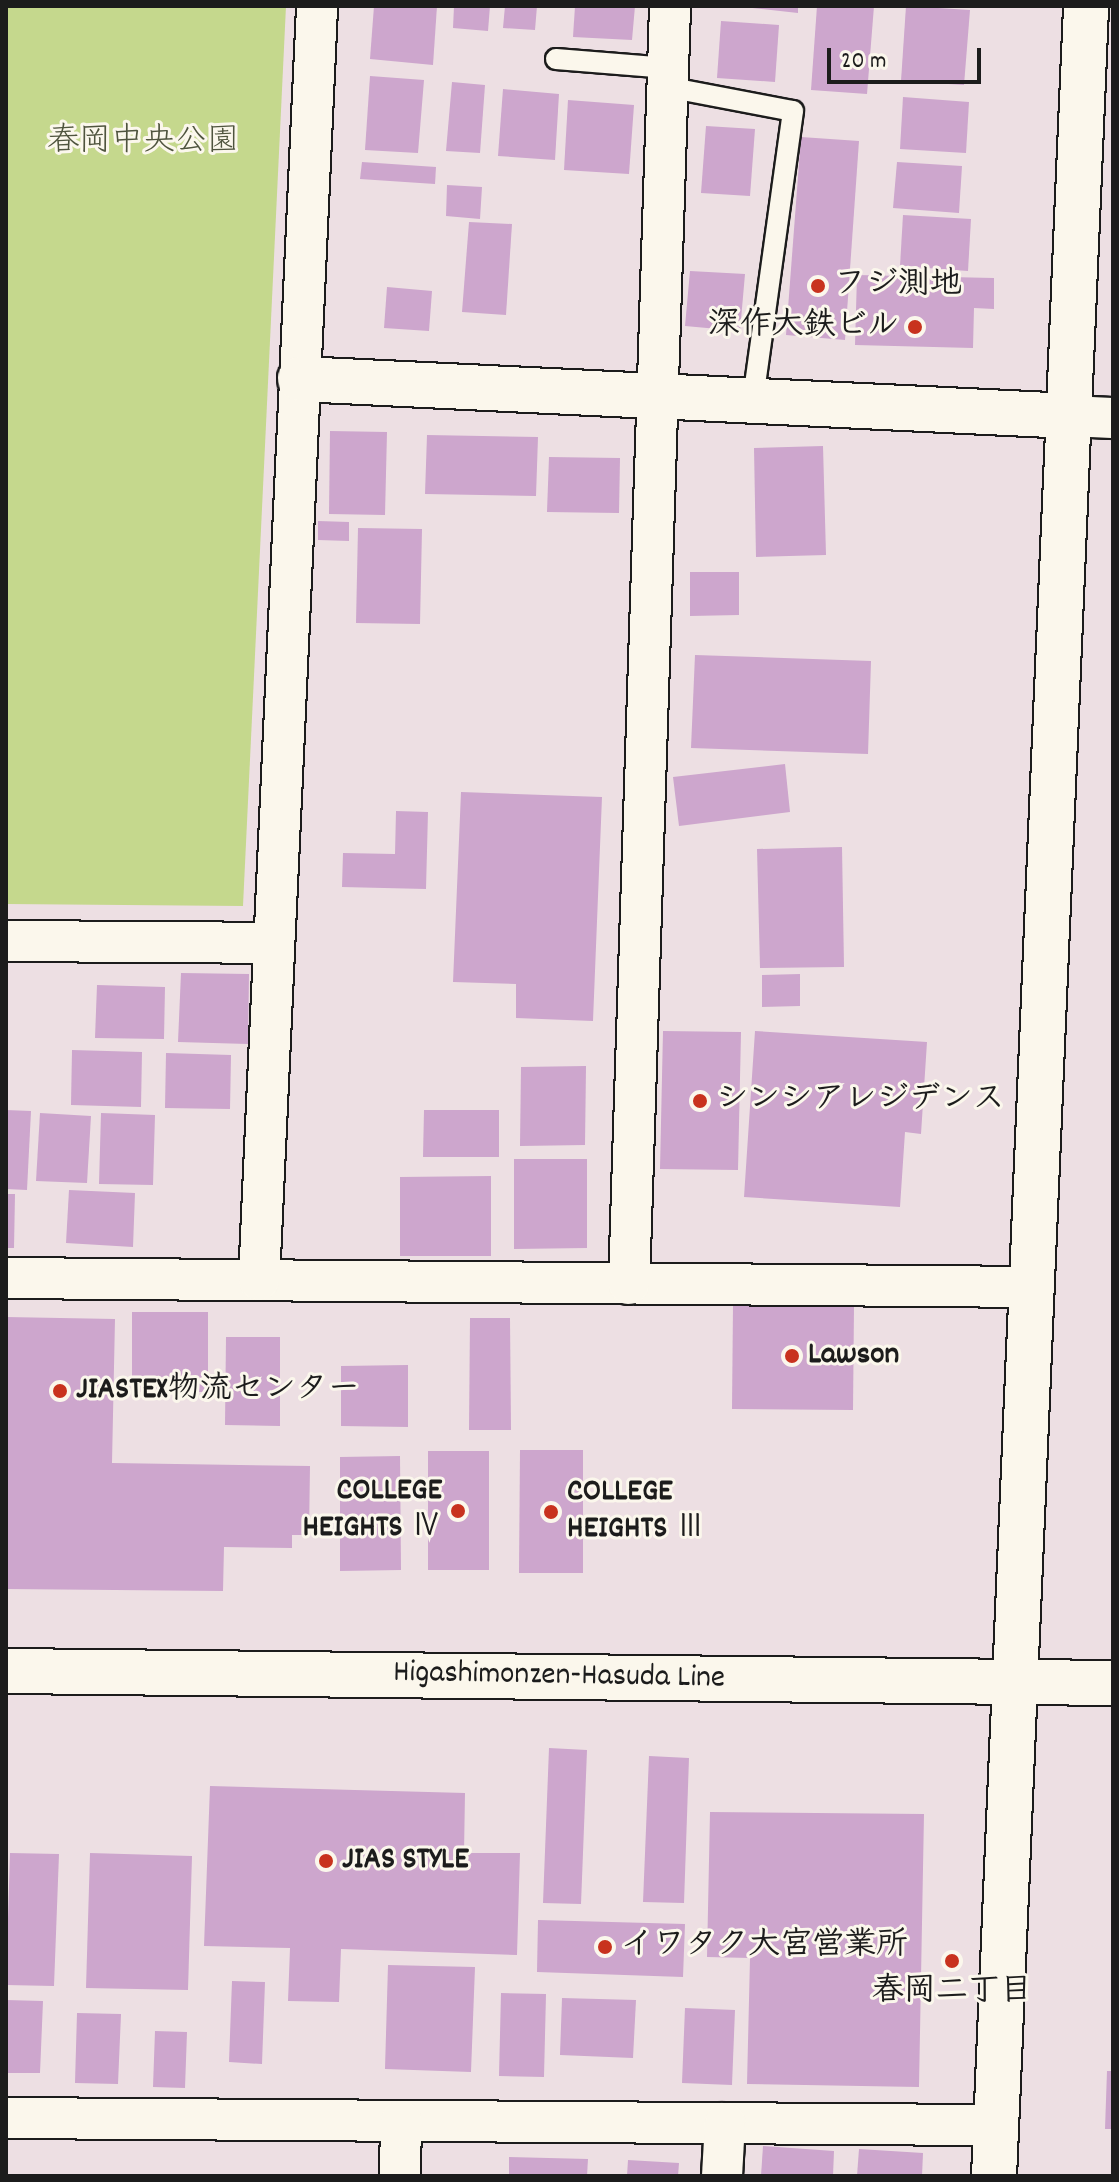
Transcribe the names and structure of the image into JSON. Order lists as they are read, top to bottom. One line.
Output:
{"streets":{"street":["Higashimonzen-Hasuda Line"]},"parks":["春岡中央公園"],"places":["フジ測地","深作大鉄ビル","シンシアレジデンス","Lawson","JIASTEX物流センター","COLLEGE HEIGHTS Ⅳ","COLLEGE HEIGHTS Ⅲ","JIAS STYLE","イワタク大宮営業所","春岡二丁目"],"scale_bar":"20 m"}
